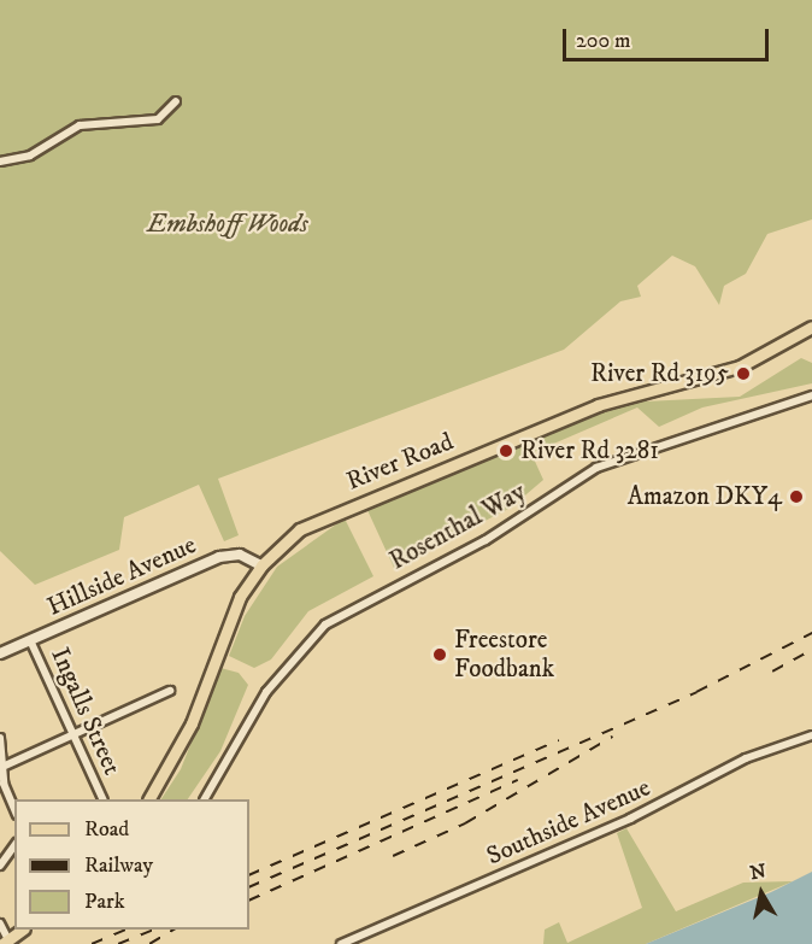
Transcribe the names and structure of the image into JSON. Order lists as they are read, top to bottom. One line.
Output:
{"streets":{"main road":["River Road"],"street":["Rosenthal Way","Hillside Avenue","Ingalls Street","Southside Avenue"]},"crossings":[["River Road","Hillside Avenue"],["Hillside Avenue","Ingalls Street"]],"parks":["Embshoff Woods"],"places":["River Rd 3195","River Rd 3281","Amazon DKY4","Freestore Foodbank"],"legend":["Road","Railway","Park"],"scale_bar":"200 m","north":"top"}
